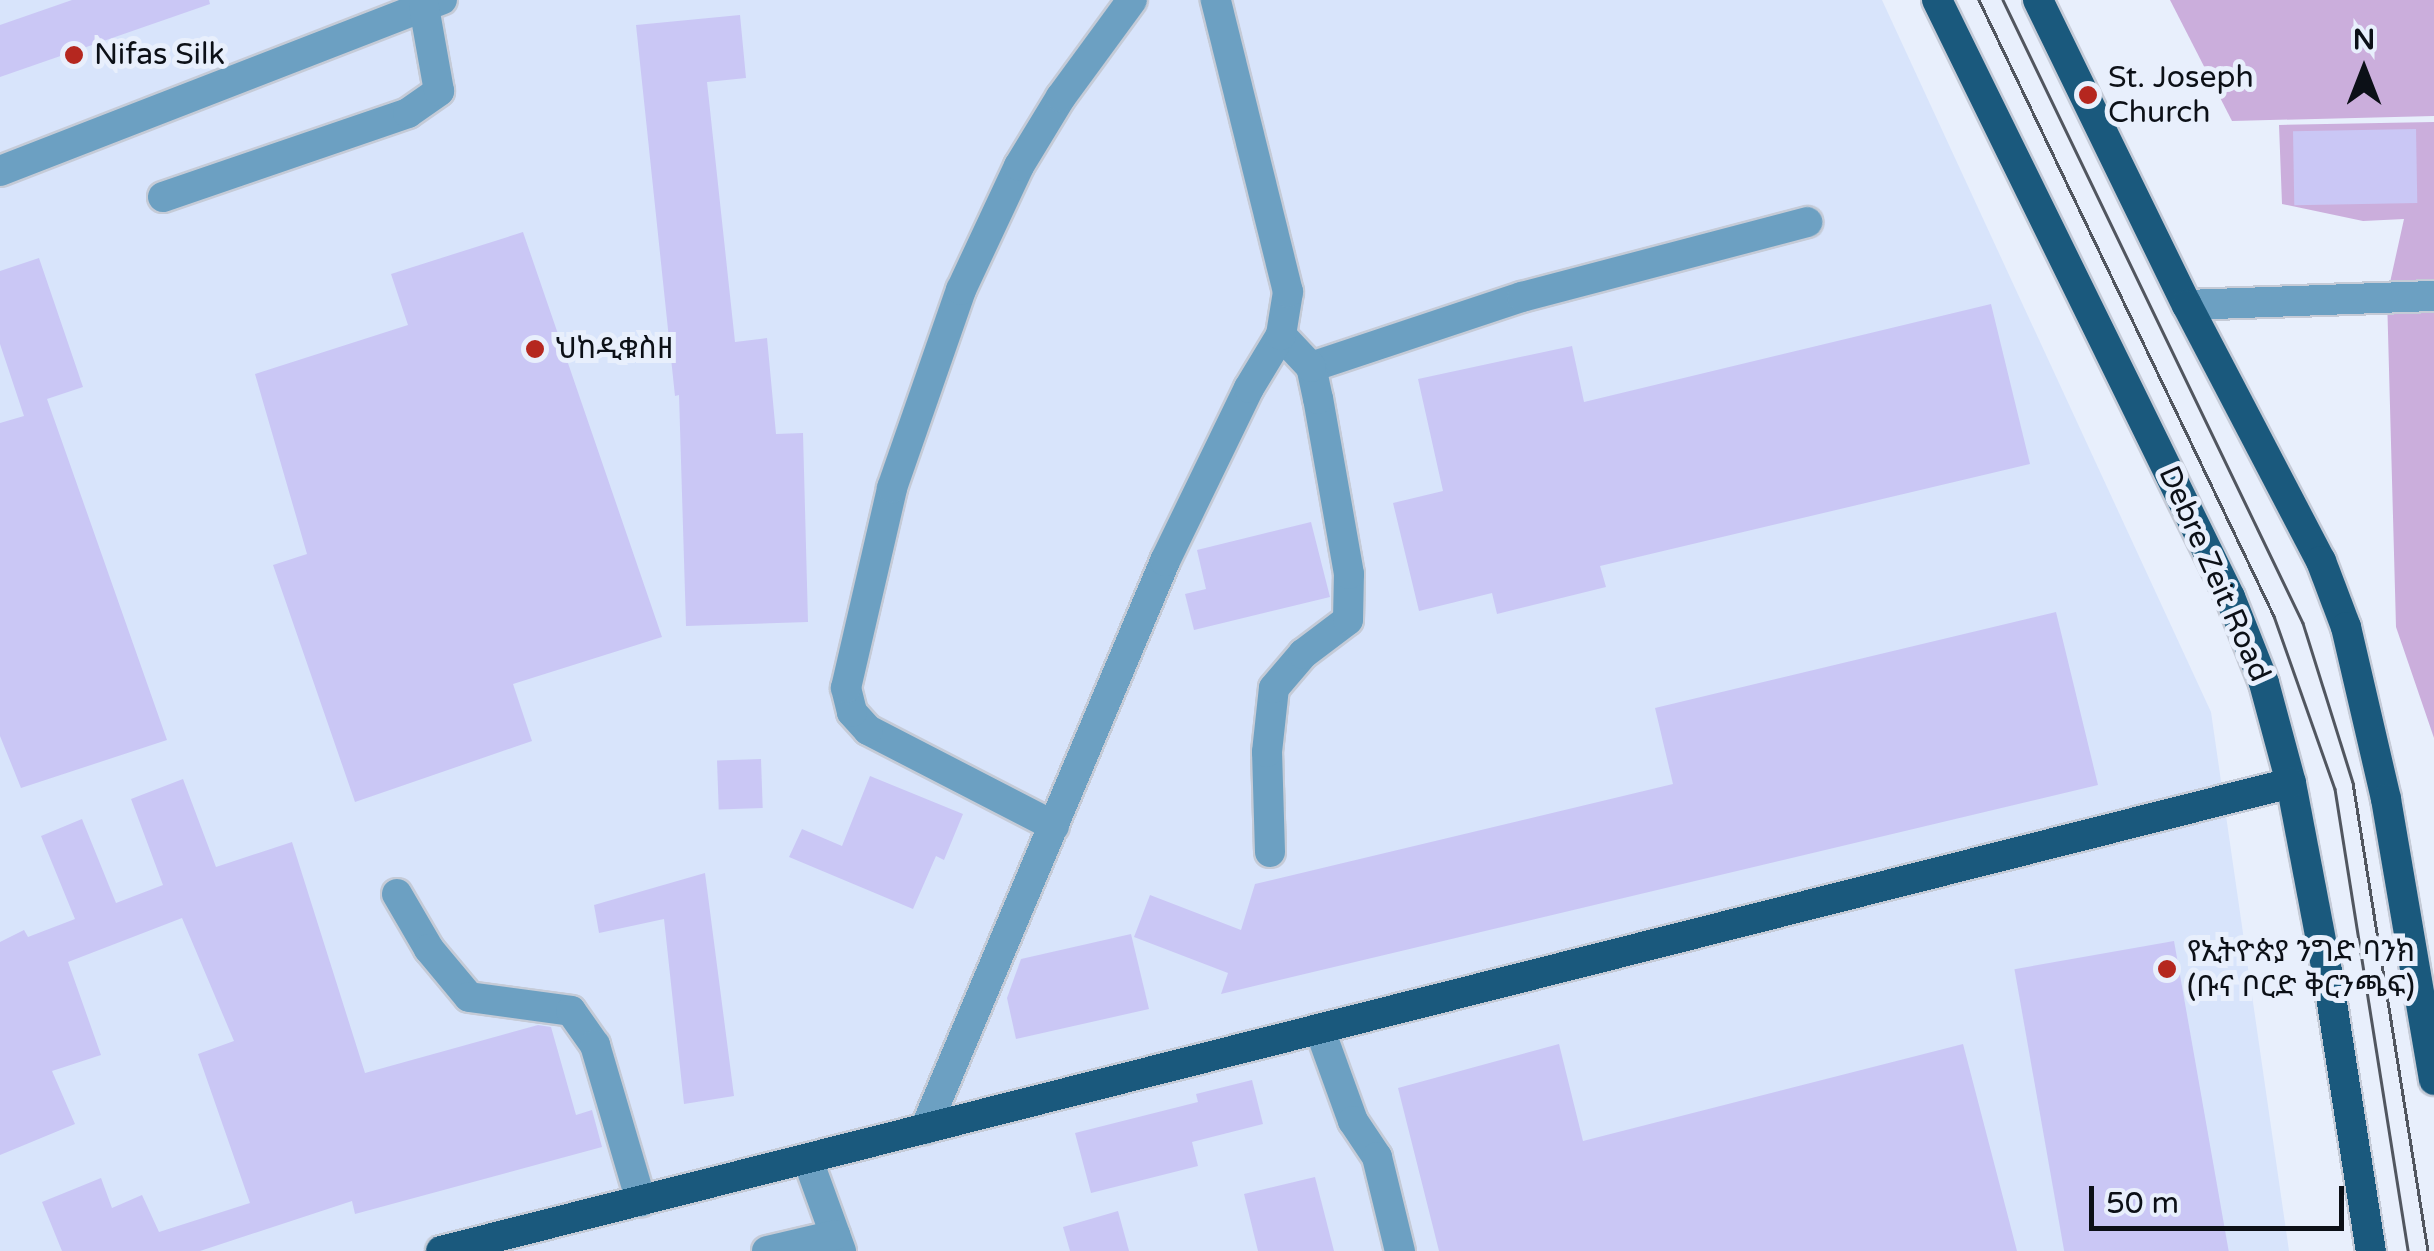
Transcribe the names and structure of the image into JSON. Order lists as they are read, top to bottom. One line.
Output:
{"streets":{"main road":["Debre Zeit Road"]},"places":["Nifas Silk","St. Joseph Church","ህከዲቁስዘ","የኢትዮጵያ ንግድ ባንክ (ቡና ቦርድ ቅርንጫፍ)"],"scale_bar":"50 m","north":"top"}
